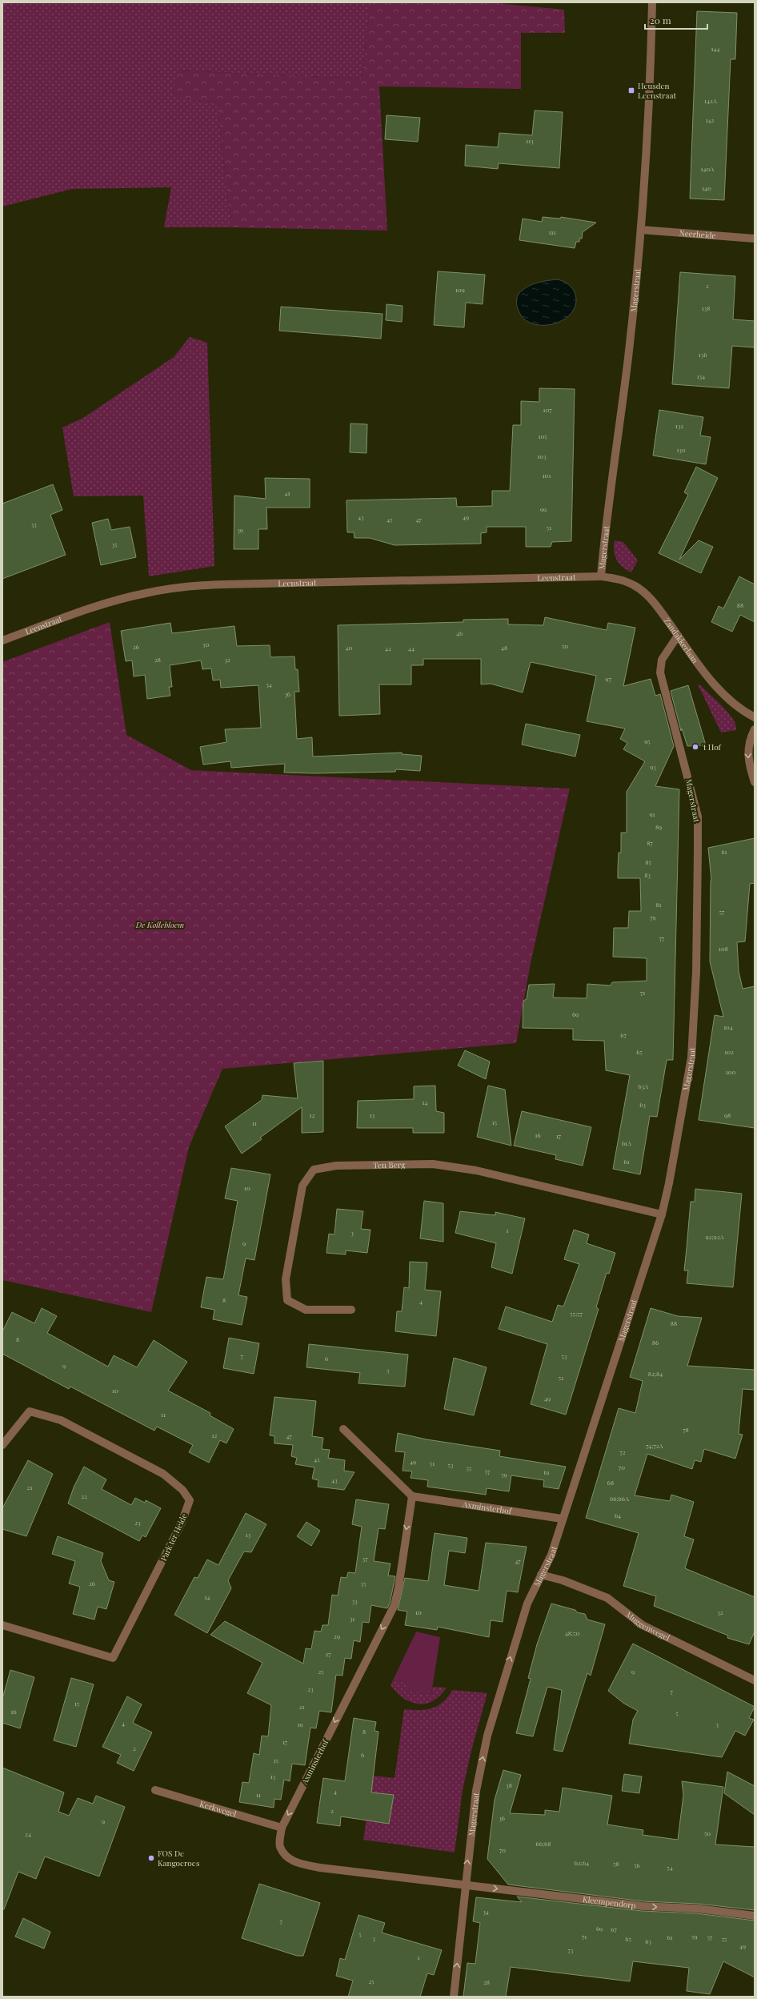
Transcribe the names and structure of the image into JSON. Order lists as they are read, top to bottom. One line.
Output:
{"streets":{"street":["Neerheide","Magerstraat","Leenstraat","Zandakkerlaan","Ten Berg","Axminsterhof","Park ter Heide","Muggenwegel","Kerkwegel","Kleempendorp"]},"crossings":[["Neerheide","Magerstraat"],["Magerstraat","Leenstraat"],["Magerstraat","Zandakkerlaan"],["Magerstraat","Ten Berg"],["Magerstraat","Axminsterhof"],["Magerstraat","Muggenwegel"],["Magerstraat","Kleempendorp"],["Leenstraat","Zandakkerlaan"],["Axminsterhof","Kerkwegel"],["Axminsterhof","Kleempendorp"]],"one_way":["Axminsterhof","Kleempendorp"],"parks":["De Kollebloem"],"places":{"transit":["Heusden Leenstraat"],"other":["'t Hof","FOS De Kangoeroes"]},"house_numbers":["144","142A","142","113","140A","140","111","2","109","138","136","134","107","132","105","130","103","101","41","99","43","49","45","47","33","51","39","35","88","46","30","50","26","40","48","42","44","28","32","97","34","36","95","93","91","89","87","61","85","83","81","57","79","77","108","71","69","104","67","65","102","100","63A","14","63","12","13","98","15","11","16","17","61A","61","10","1","3","92;92A","9","8","4","55;57","88","8","86","7","53","6","9","5","82;84","51","10","49","11","78","12","47","74;72A","72","45","49","51","53","70","55","57","61","59","43","68","21","22","66;66A","64","23","13","37","47","26","35","14","33","10","32","31","48;50","29","27","25","9","23","7","15","21","16","5","4","19","3","8","17","2","6","15","13","38","4","11","2","36","9","50","24","66;68","70","62;64","58","56","54","34","7","69","67","5","71","59","61","57","3","65","55","63","49","73","1","25","28"],"scale_bar":"20 m"}
